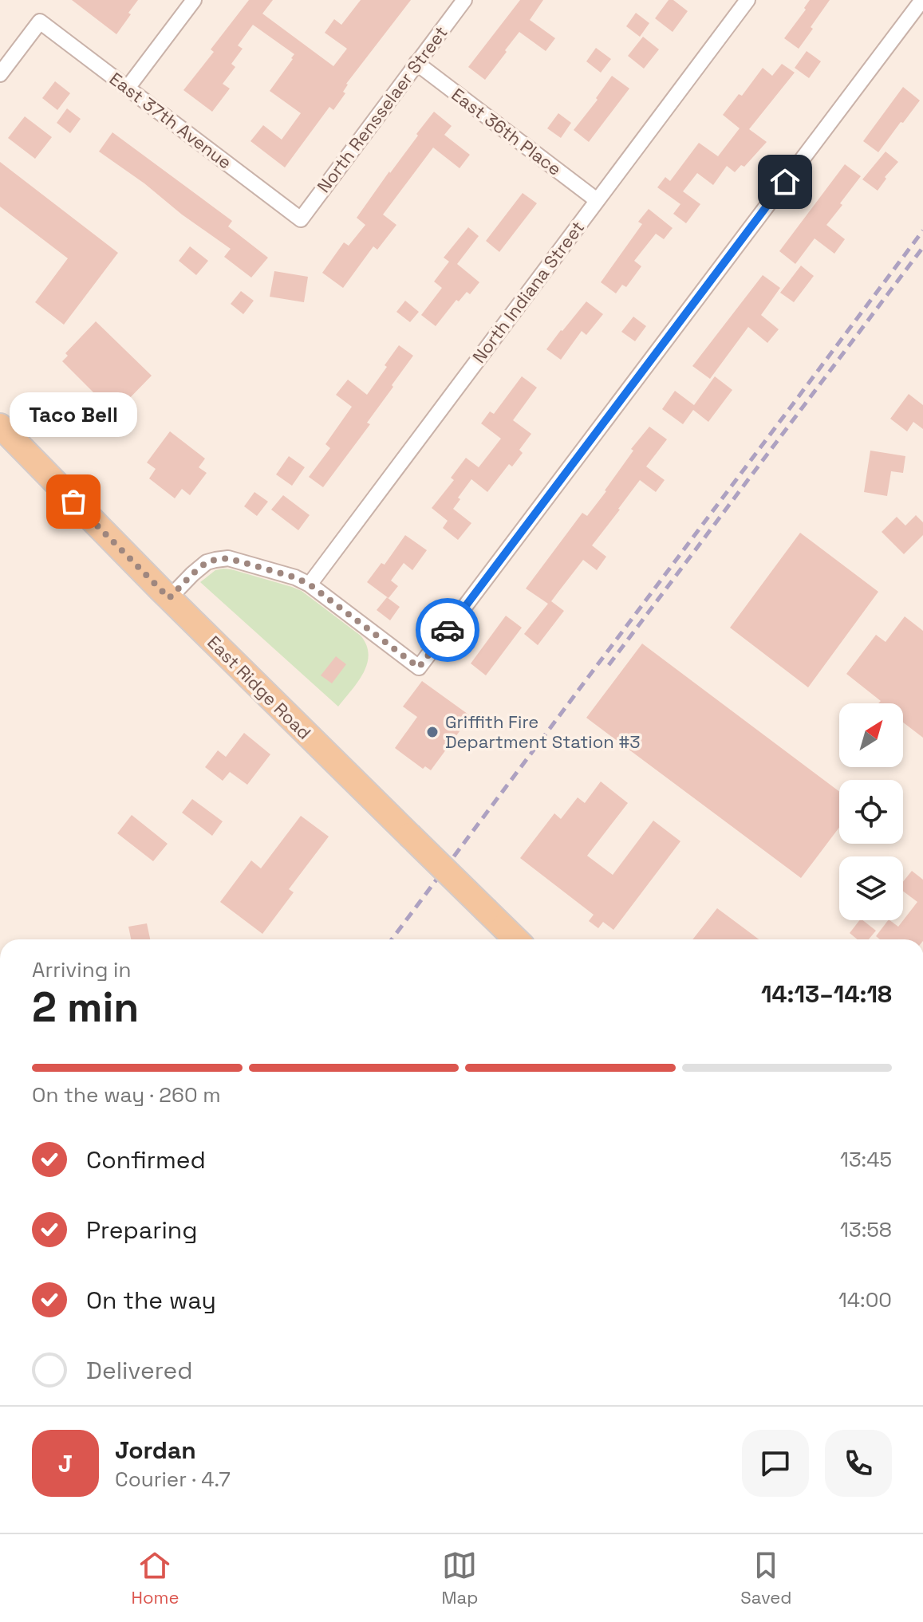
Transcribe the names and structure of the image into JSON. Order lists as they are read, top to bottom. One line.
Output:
{"streets":{"main road":["East Ridge Road"],"street":["North Rensselaer Street","East 37th Avenue","East 36th Place","North Indiana Street"]},"crossings":[["North Rensselaer Street","East 37th Avenue"],["North Rensselaer Street","East 36th Place"],["East 36th Place","North Indiana Street"]],"places":["Taco Bell","Griffith Fire Department Station #3"],"north":"top right","page":{"bubble":"Taco Bell","heading":["2 min","Arriving in","14:13–14:18"],"panel":["Jordan","Courier · 4.7"],"bar":"On the way · 260 m","list":[["Confirmed","13:45"],["Preparing","13:58"],["On the way","14:00"],"Delivered"],"round":"J","tabs":["Home","Map","Saved"]}}
